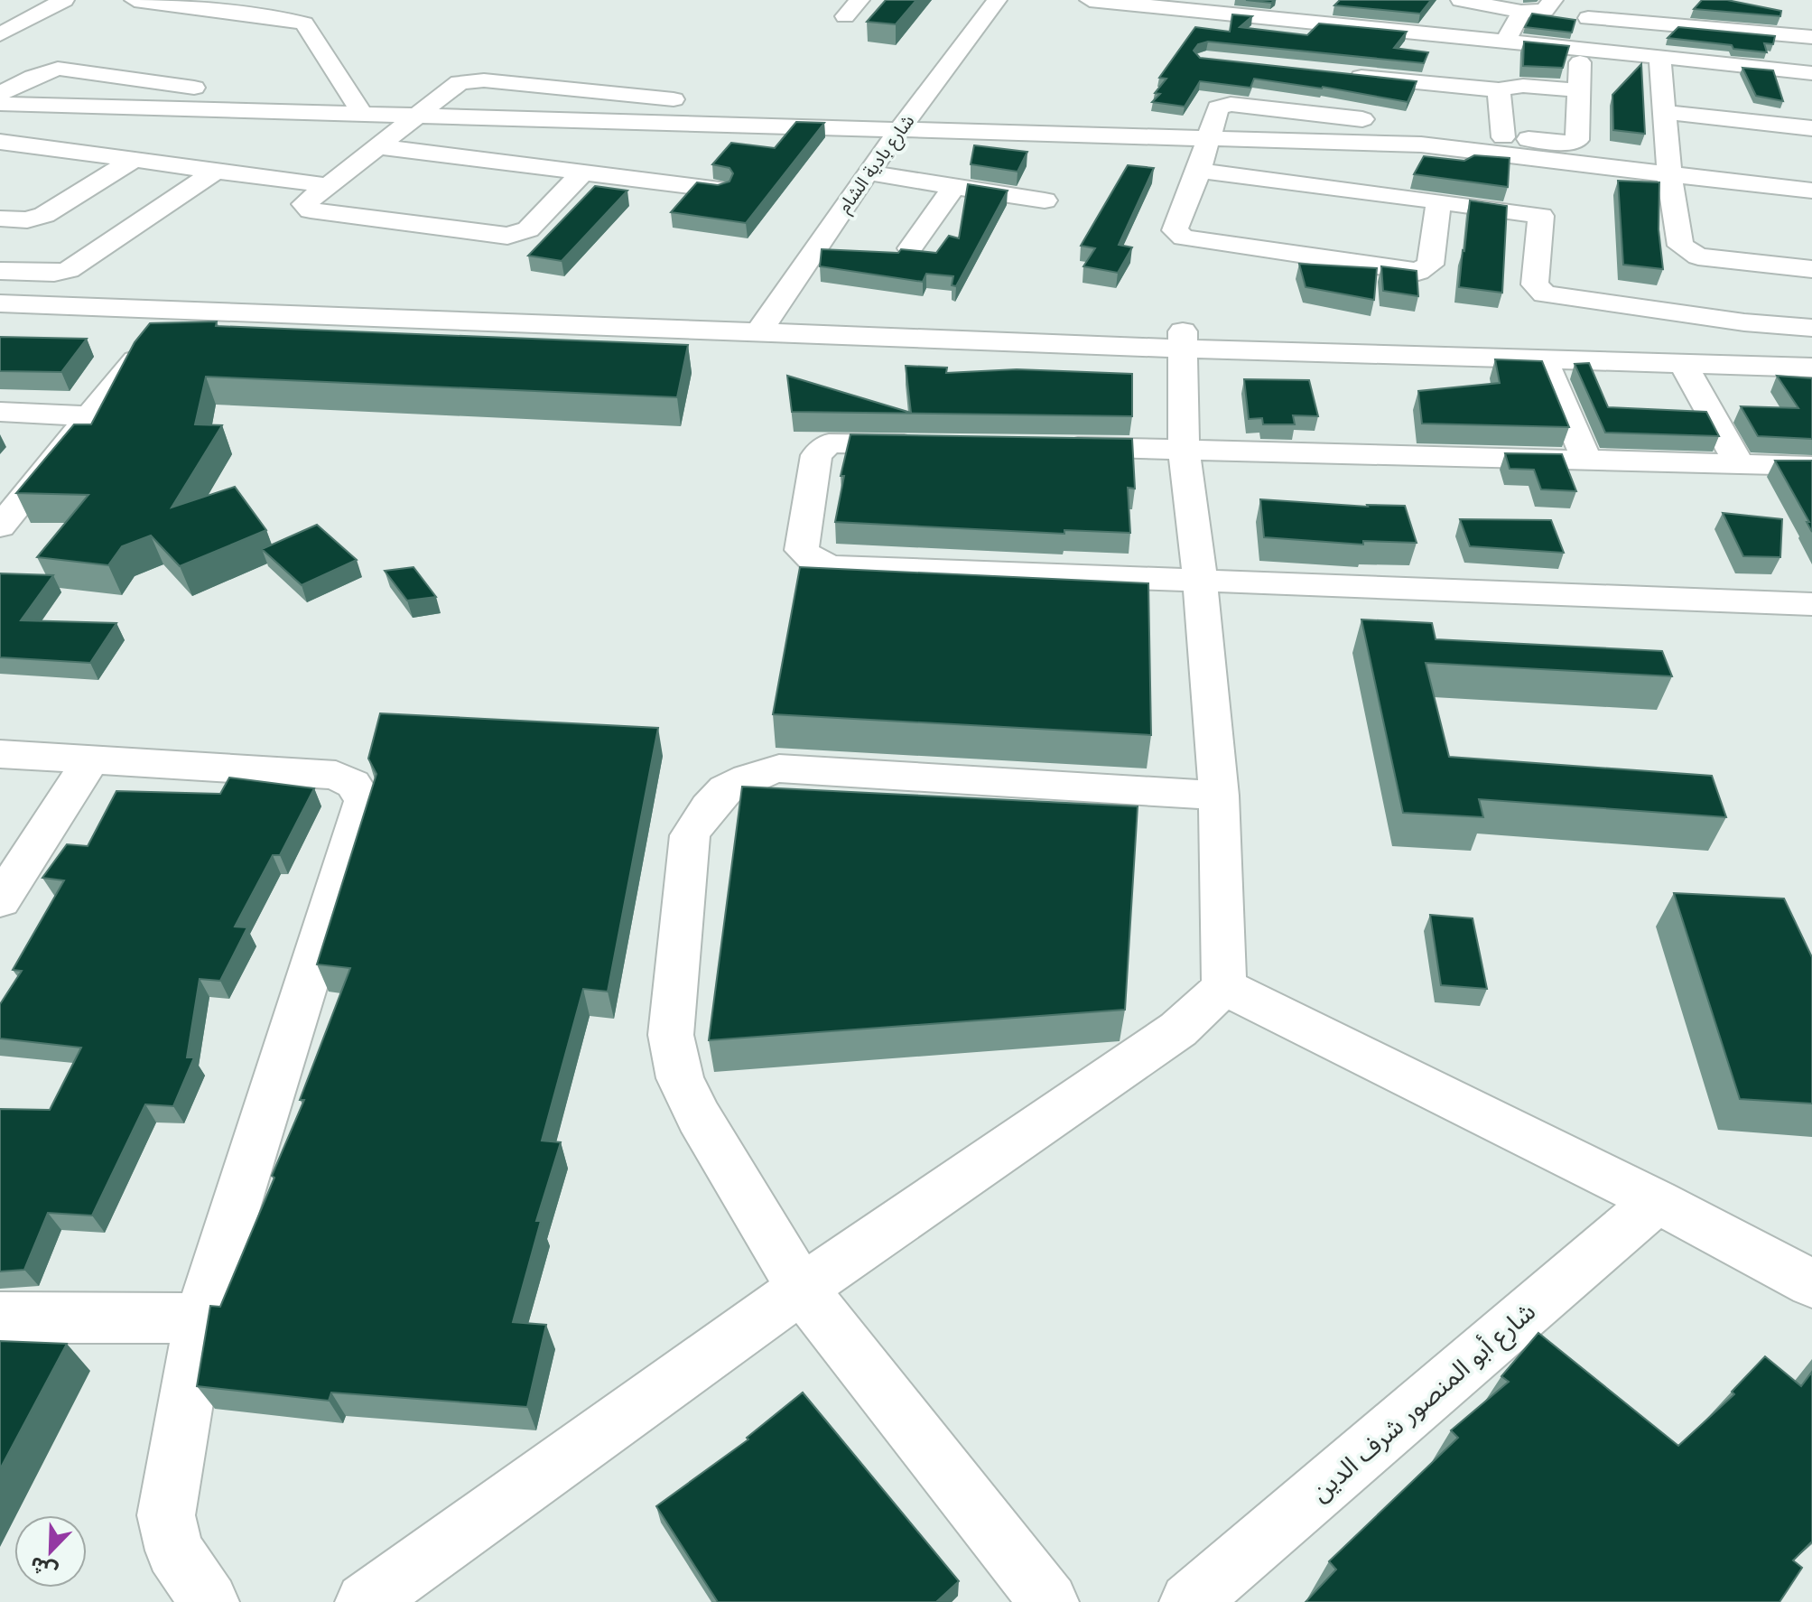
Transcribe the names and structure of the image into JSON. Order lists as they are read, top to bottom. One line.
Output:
{"streets":{"street":["شارع بادية الشام","شارع أبو المنصور شرف الدين"]},"north":"bottom left"}
